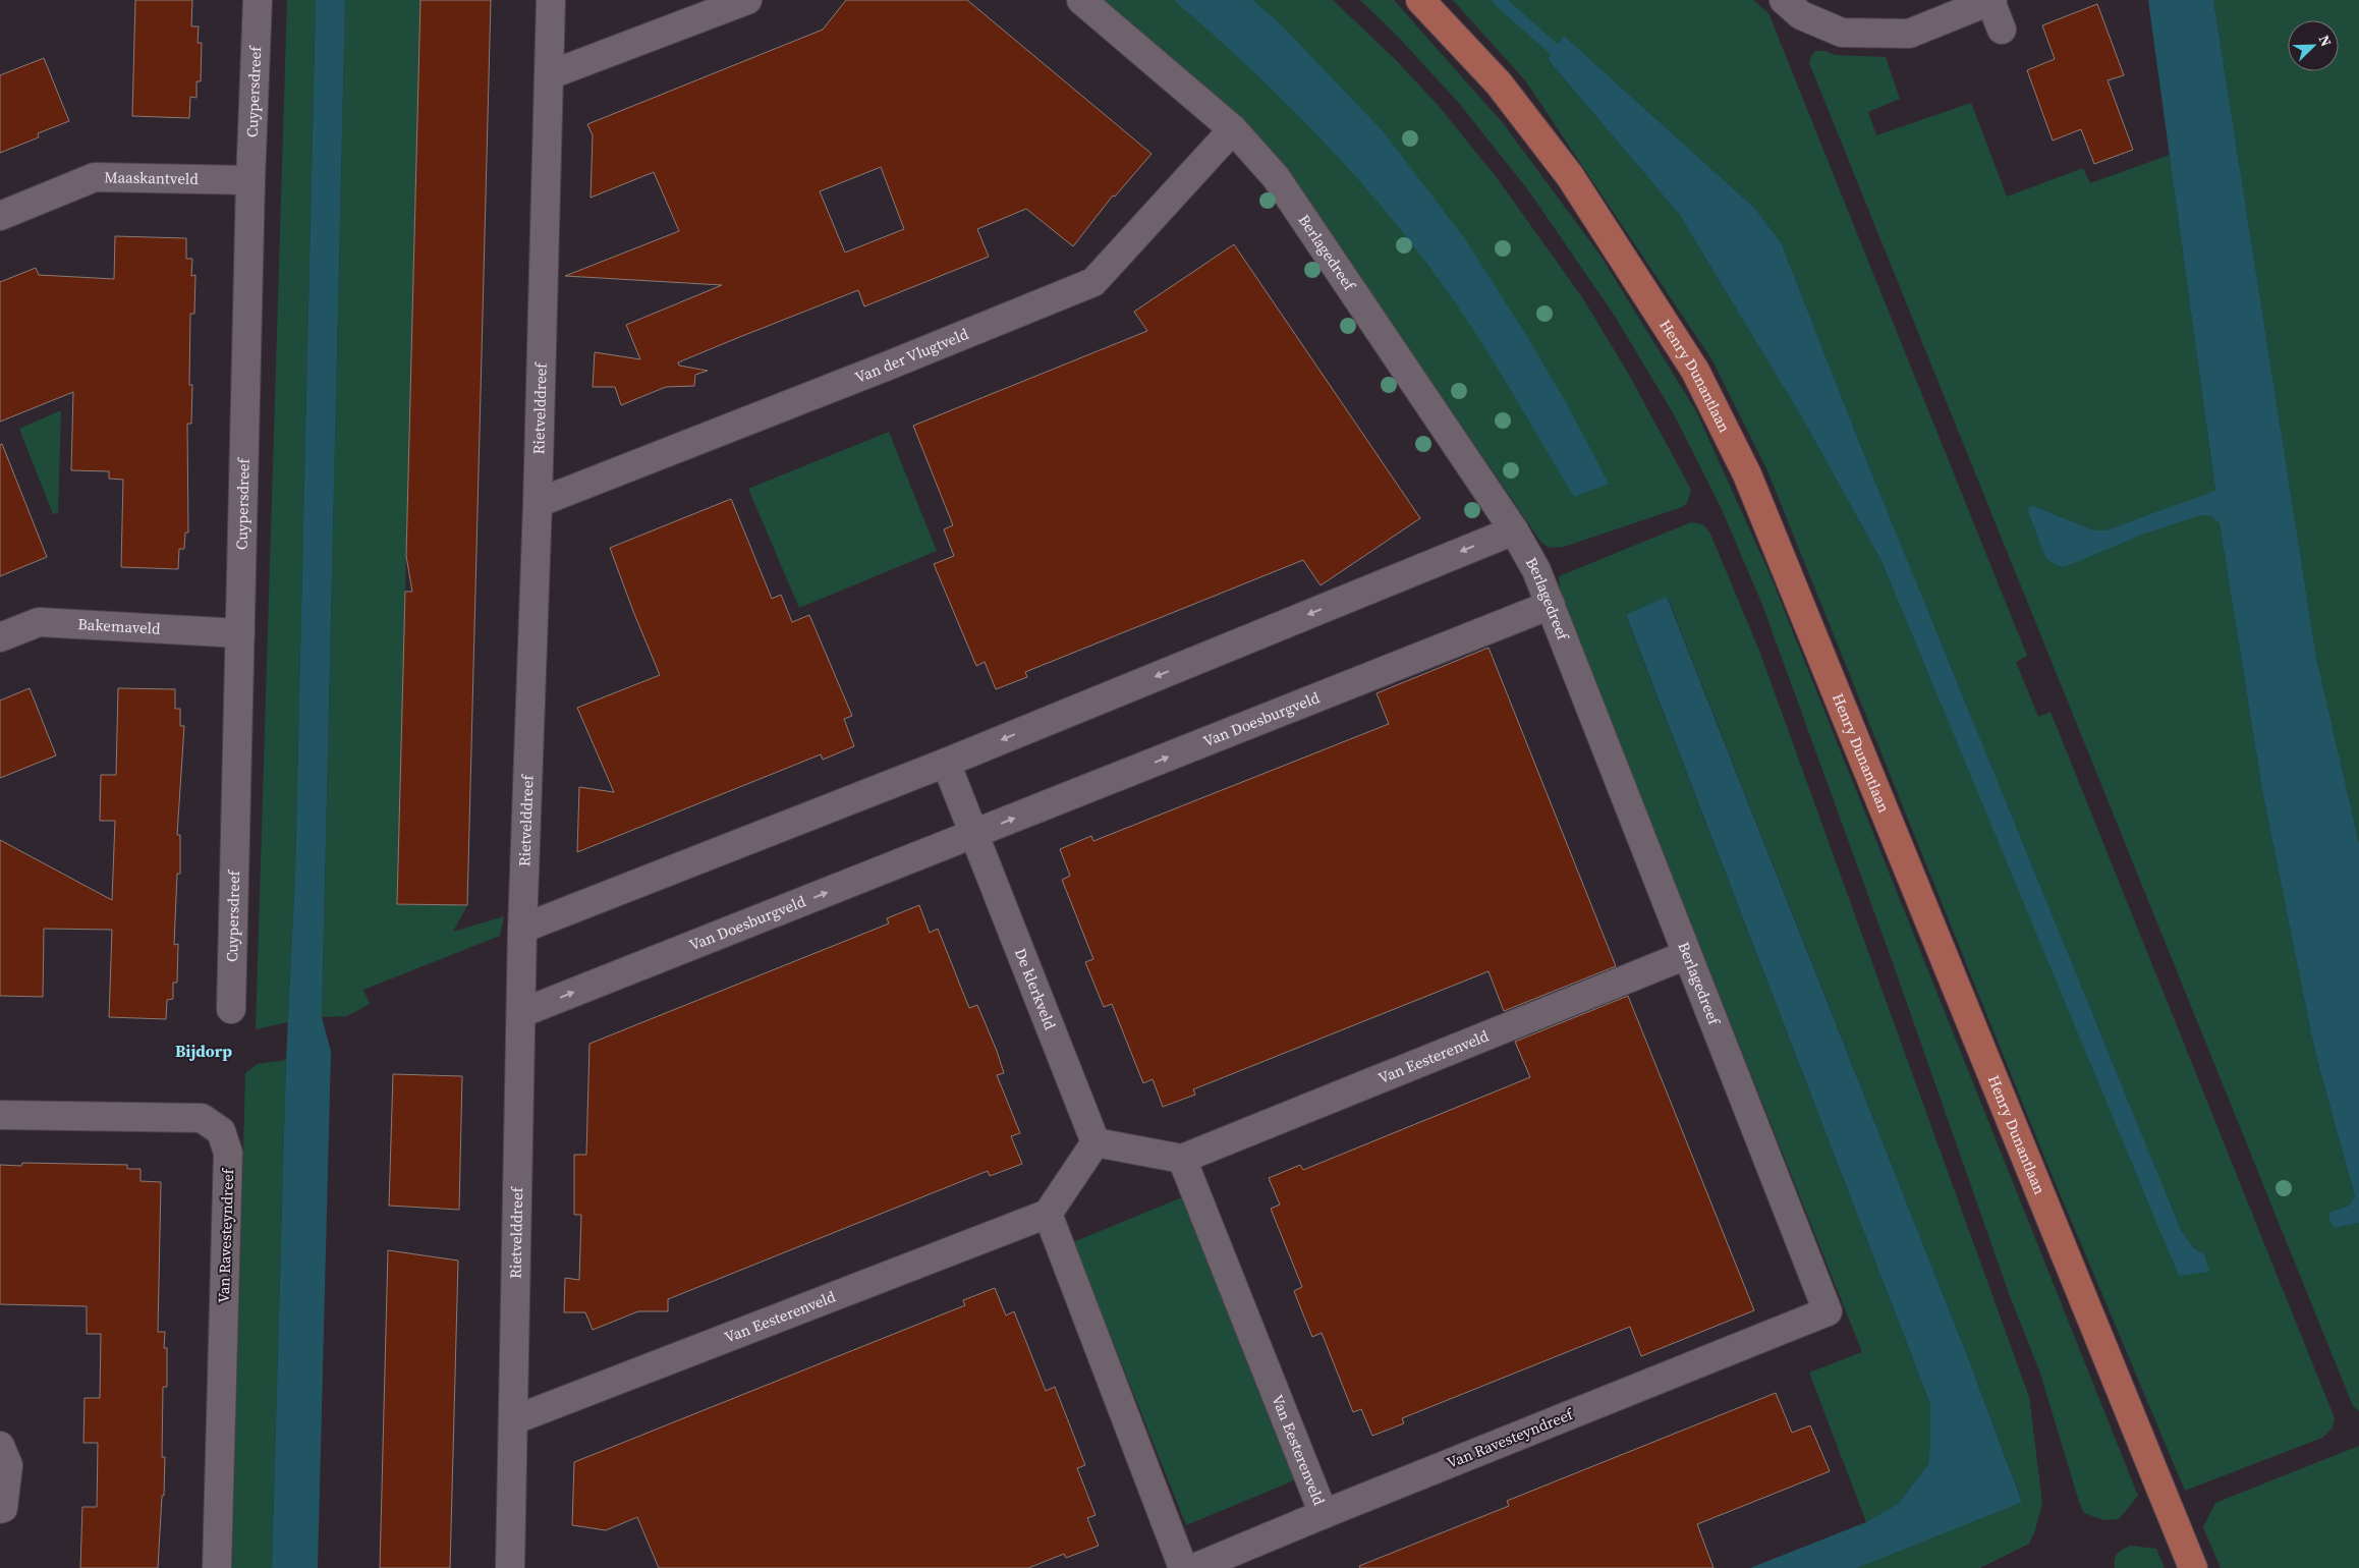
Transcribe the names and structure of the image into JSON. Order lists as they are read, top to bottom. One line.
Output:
{"streets":{"main road":["Henry Dunantlaan"],"street":["Cuypersdreef","Maaskantveld","Berlagedreef","Van der Vlugtveld","Rietvelddreef","Bakemaveld","Van Doesburgveld","De klerkveld","Van Eesterenveld","Van Ravesteyndreef"]},"crossings":[["Cuypersdreef","Maaskantveld"],["Cuypersdreef","Bakemaveld"],["Berlagedreef","Van der Vlugtveld"],["Berlagedreef","Van Doesburgveld"],["Berlagedreef","Van Eesterenveld"],["Berlagedreef","Van Ravesteyndreef"],["Van der Vlugtveld","Rietvelddreef"],["Rietvelddreef","Van Doesburgveld"],["Rietvelddreef","Van Eesterenveld"],["Van Doesburgveld","De klerkveld"],["Van Eesterenveld","Van Ravesteyndreef"]],"districts":["Bijdorp"],"north":"top right"}
